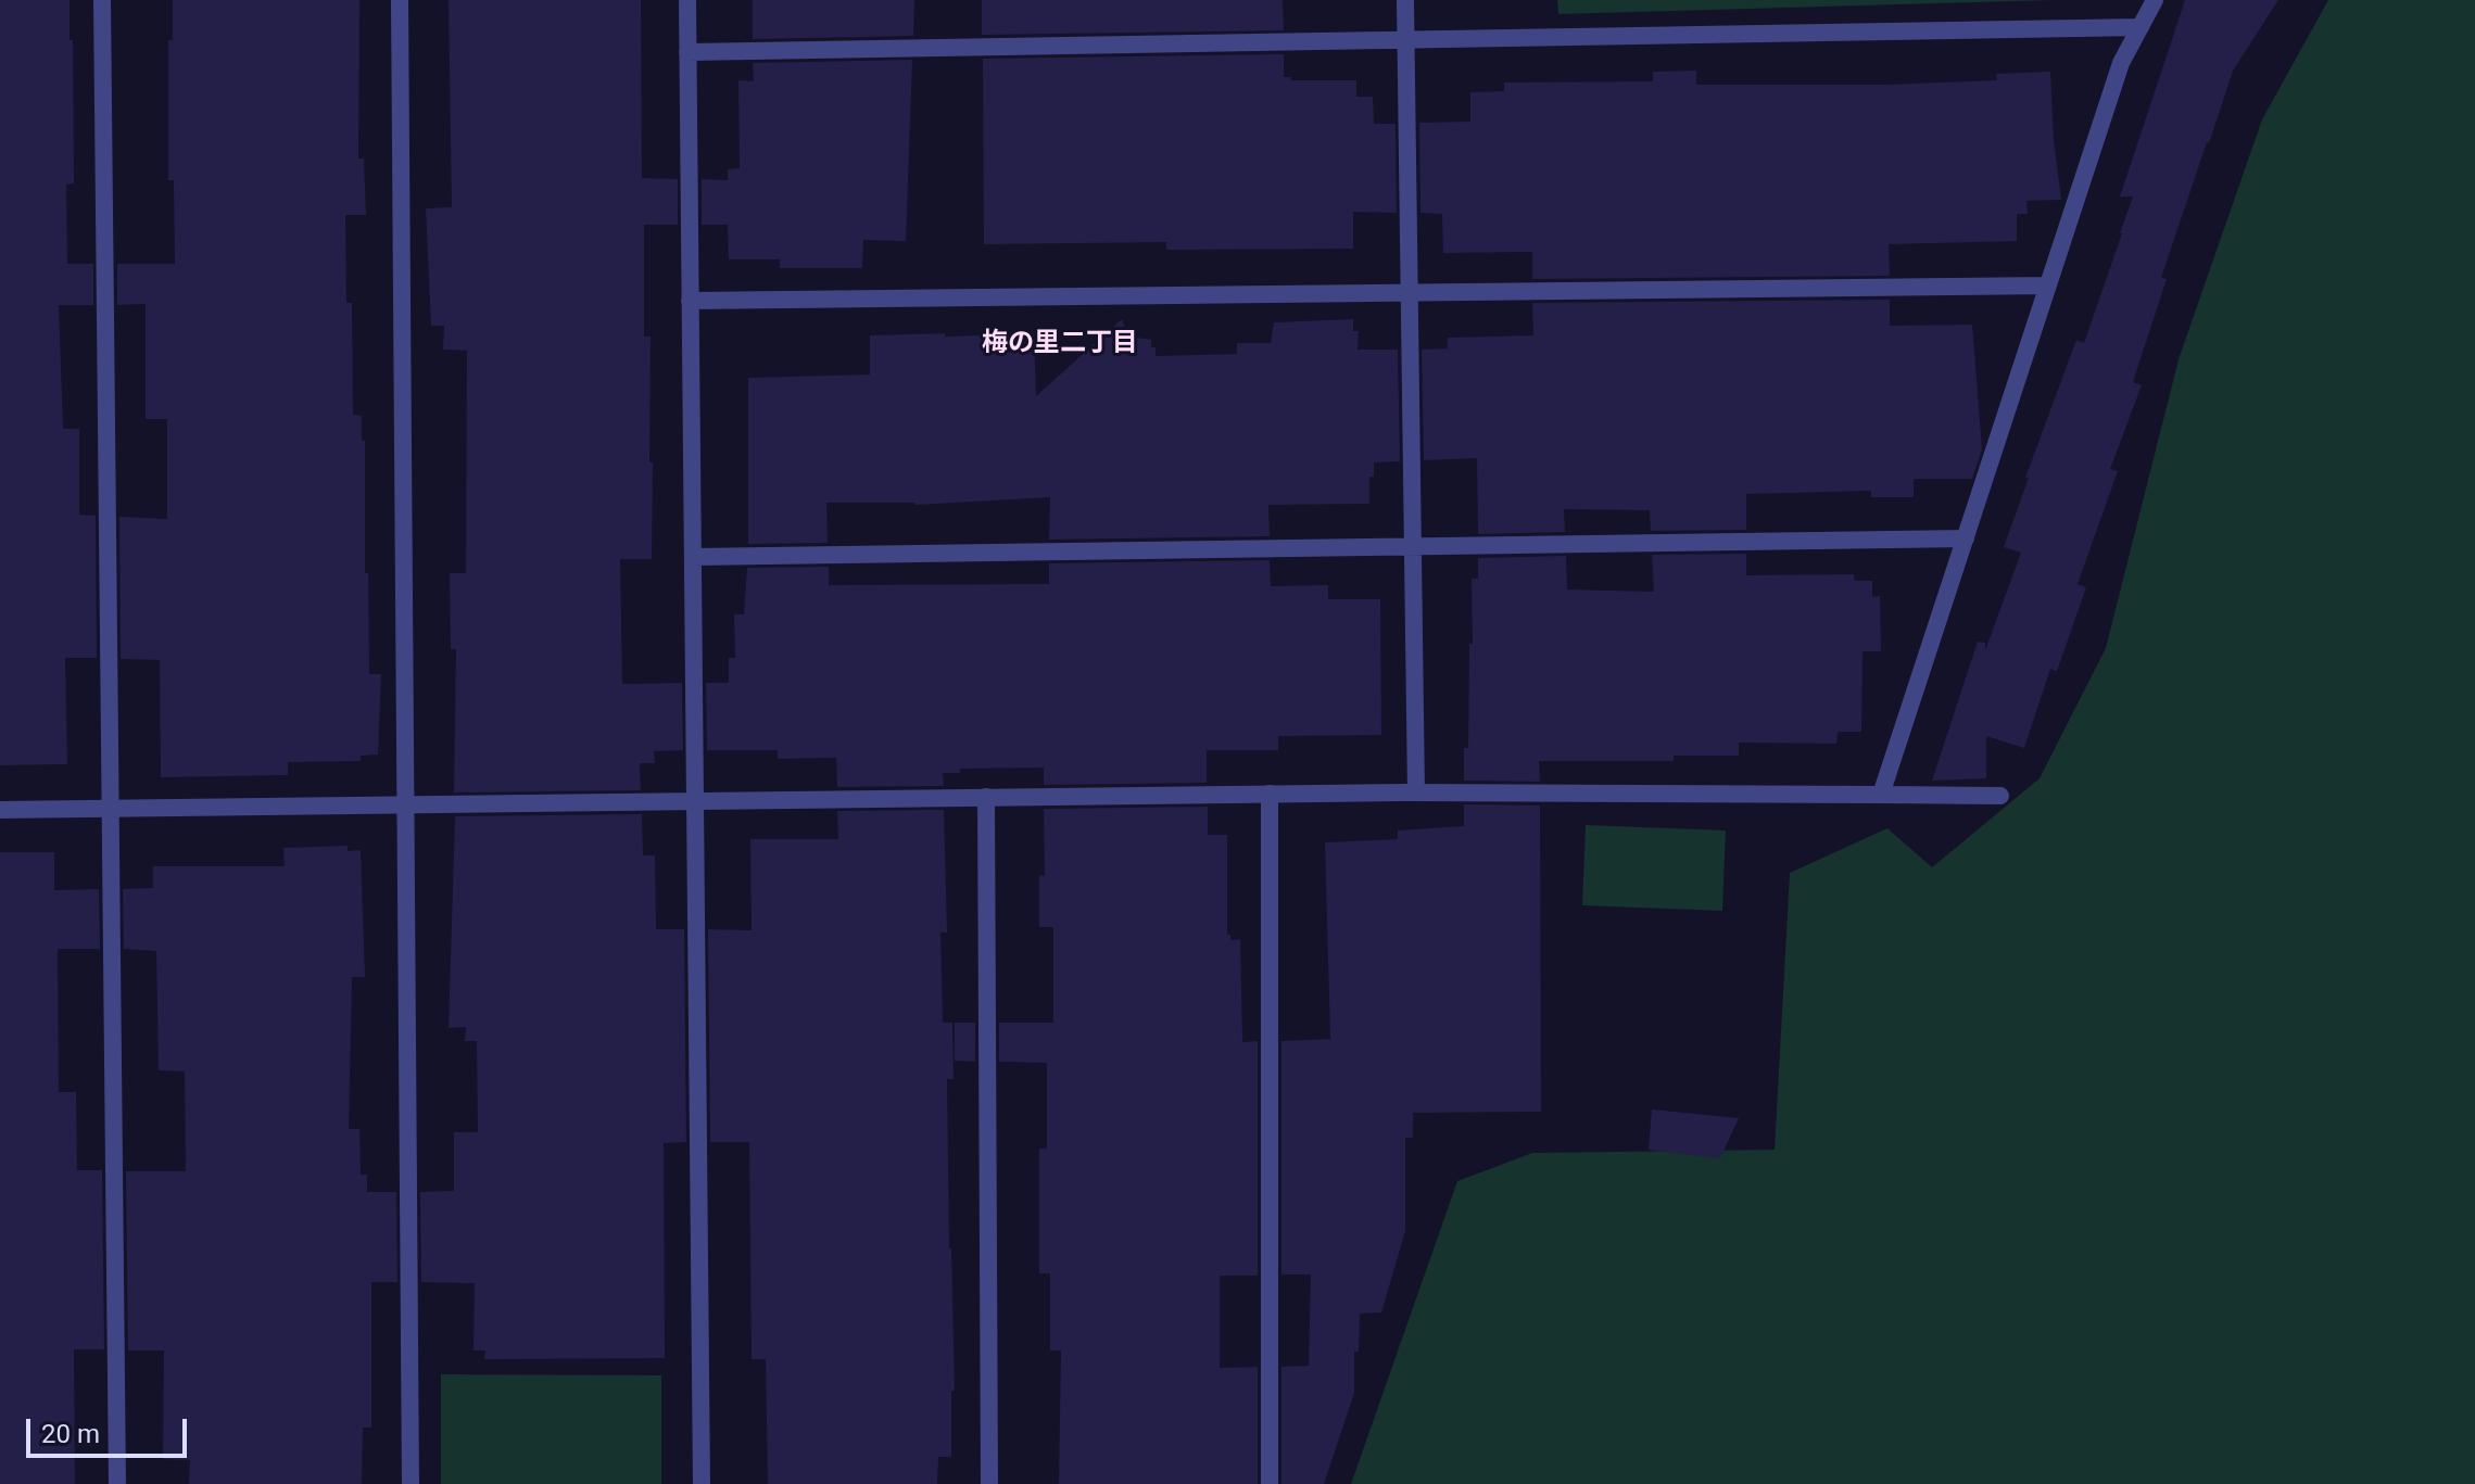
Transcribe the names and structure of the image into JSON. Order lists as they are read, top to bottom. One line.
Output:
{"districts":["梅の里二丁目"],"scale_bar":"20 m"}
